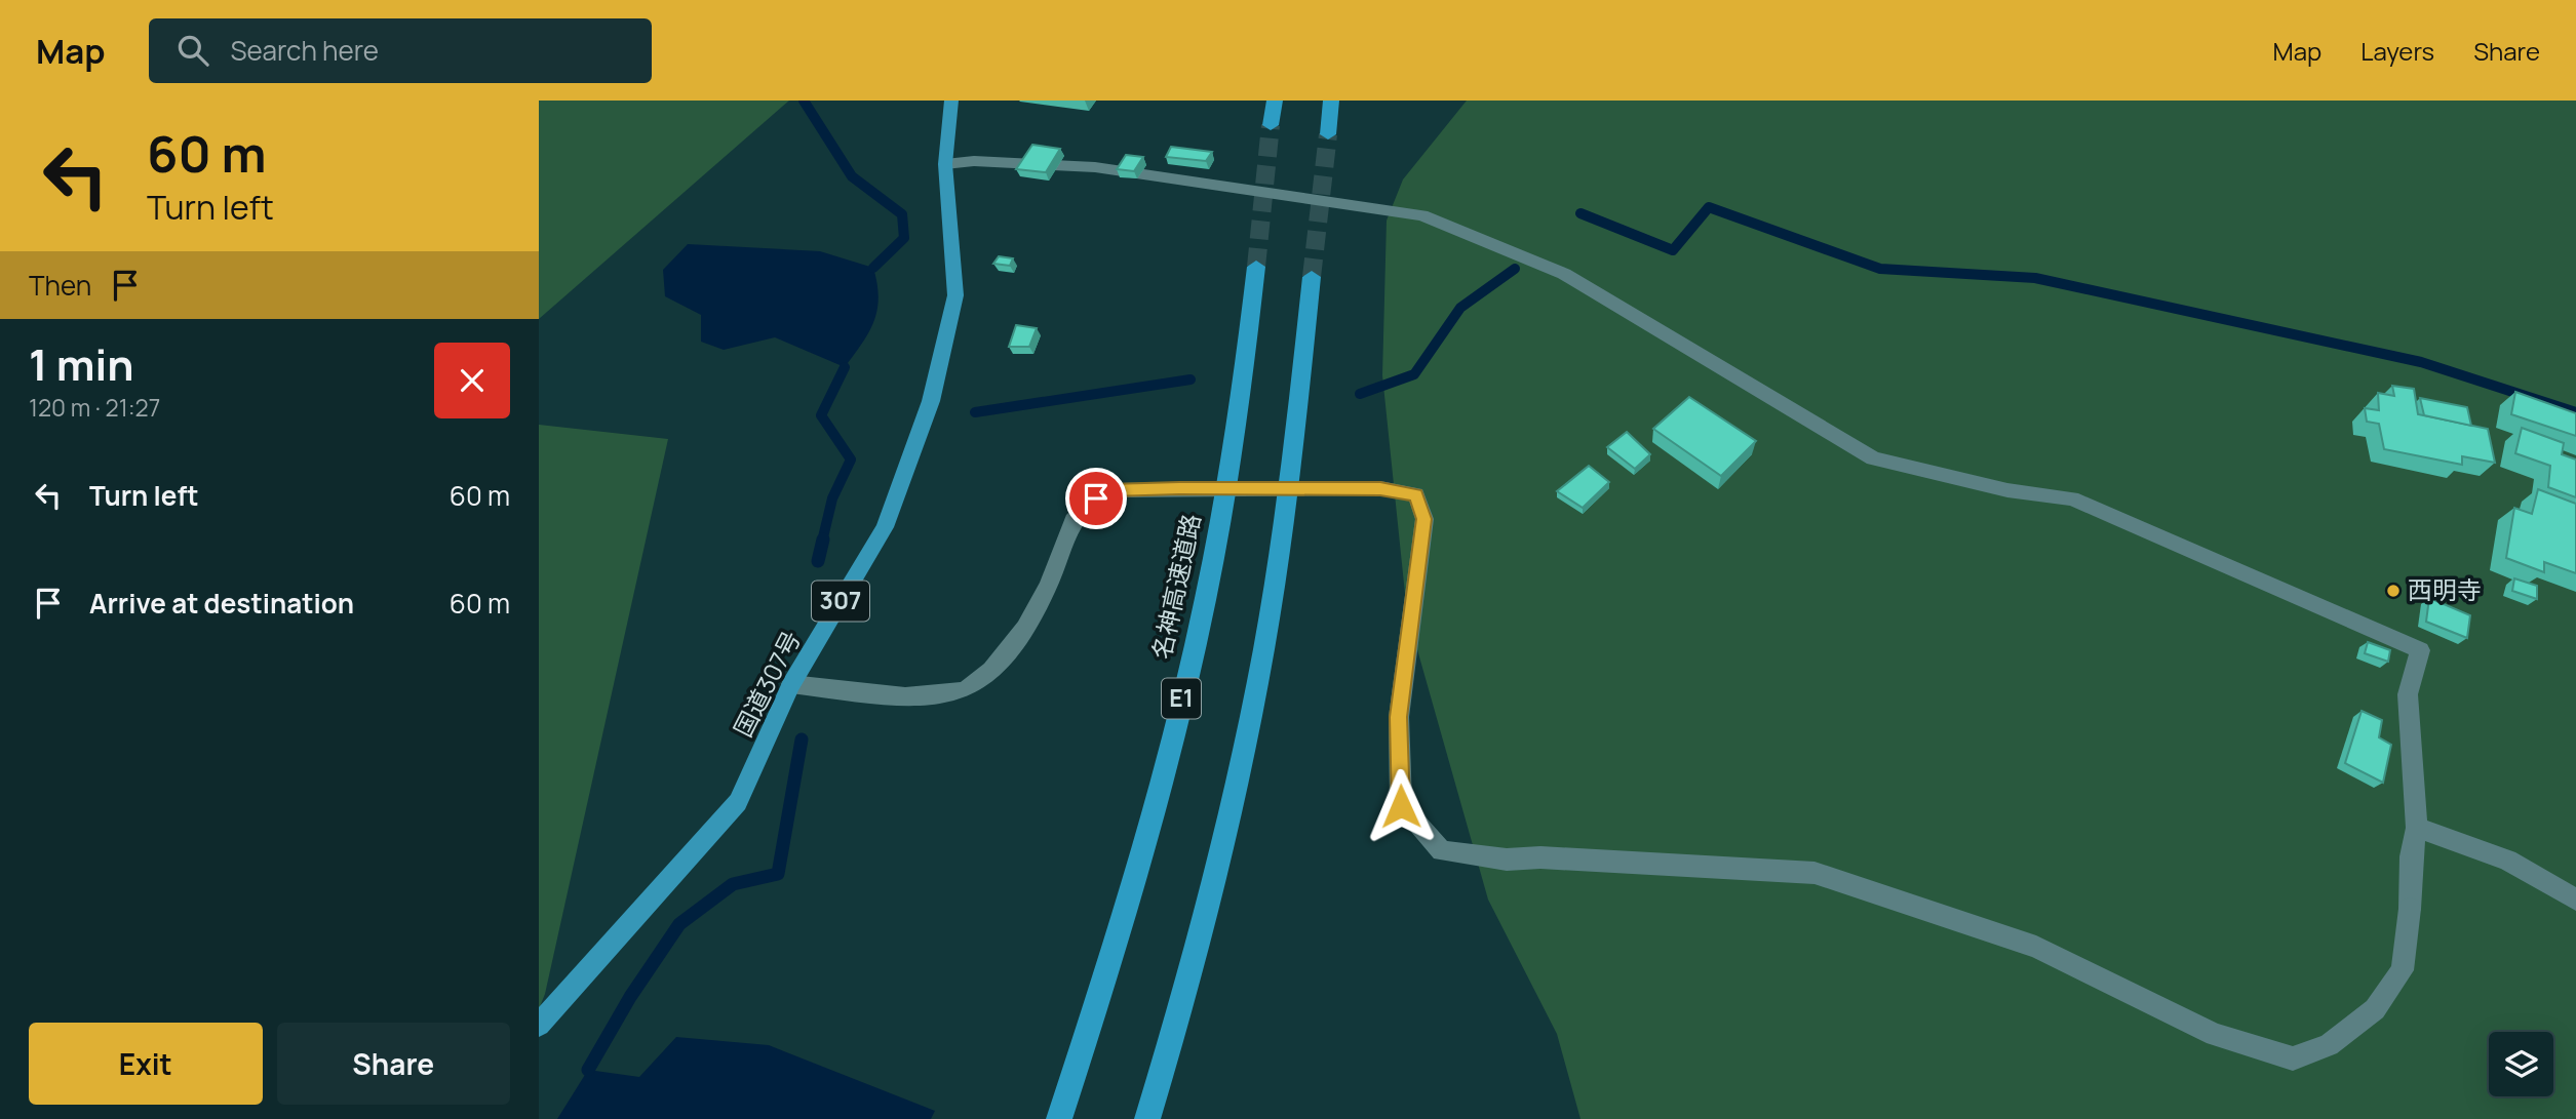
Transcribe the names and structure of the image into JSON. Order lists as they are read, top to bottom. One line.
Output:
{"streets":{"highway":["名神高速道路","307","国道307号","E1"]},"places":["西明寺"],"page":{"header":"Map","search":"Search here","nav":["Map","Layers","Share"],"turn":["60 m","Turn left"],"then":"Then","heading":["1 min","120 m · 21:27"],"list":[{"name":"Turn left","value":"60 m"},{"name":"Arrive at destination","value":"60 m"}],"buttons":["Exit","Share"]}}
